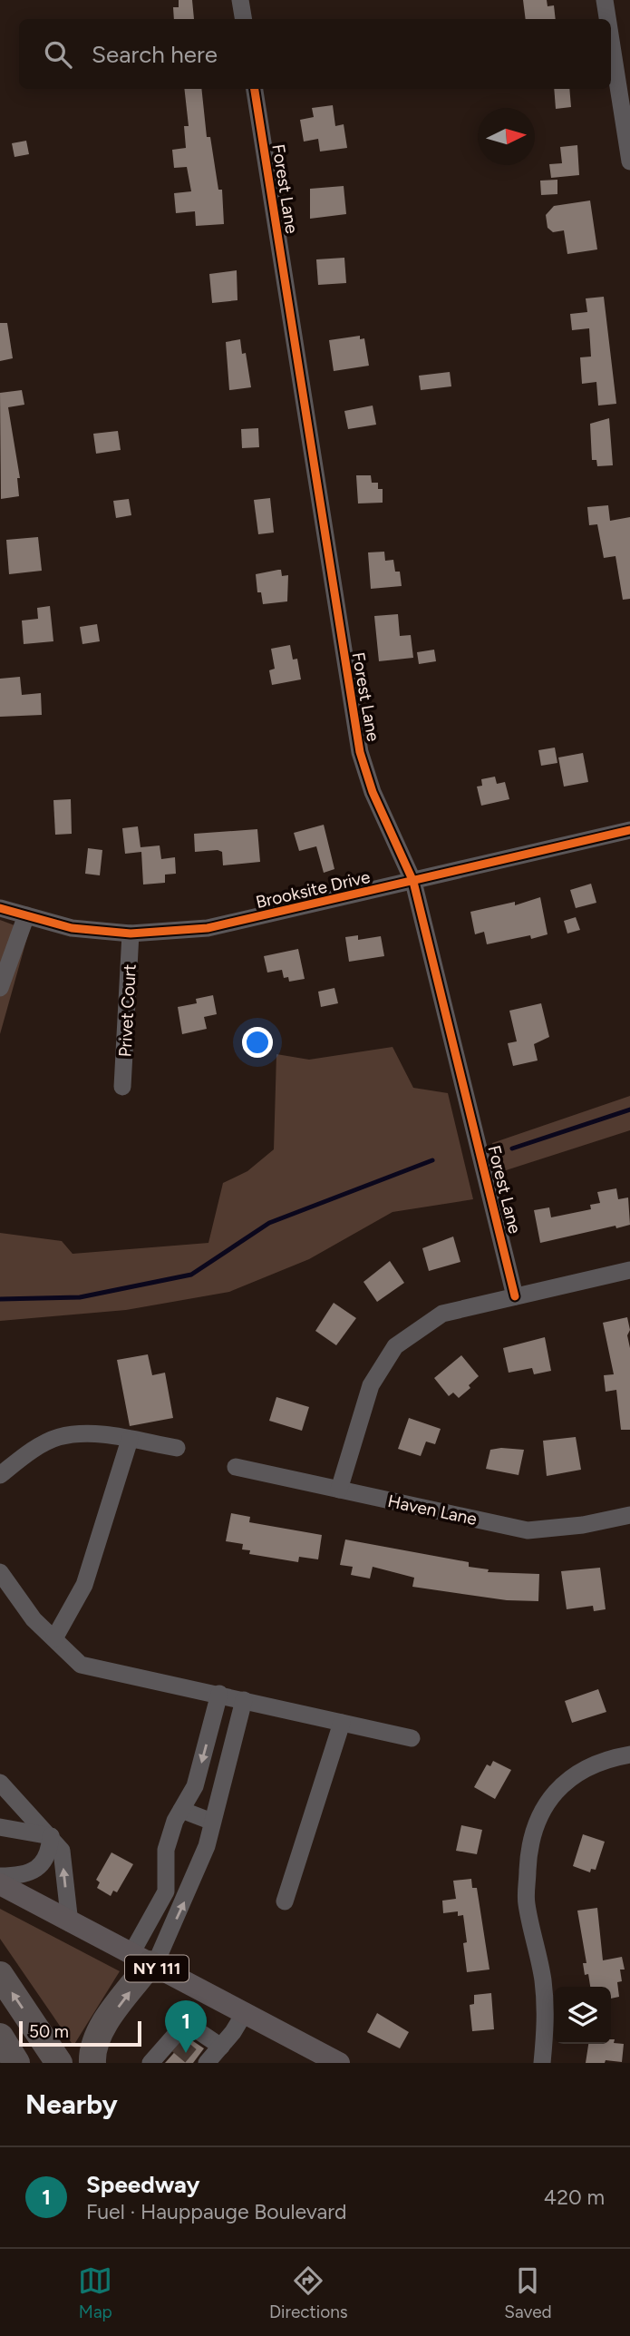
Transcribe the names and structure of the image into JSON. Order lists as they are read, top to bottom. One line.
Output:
{"streets":{"main road":["NY 111"],"street":["Forest Lane","Brooksite Drive","Privet Court","Haven Lane"]},"crossings":[["Forest Lane","Brooksite Drive"],["Brooksite Drive","Privet Court"]],"scale_bar":"50 m","north":"right","page":{"search":"Search here","pins":"1","scale":"50 m","heading":"Nearby","list":[{"mark":"1","name":"Speedway","note":"Fuel · Hauppauge Boulevard","value":"420 m"}],"nav":["Map","Directions","Saved"]}}
